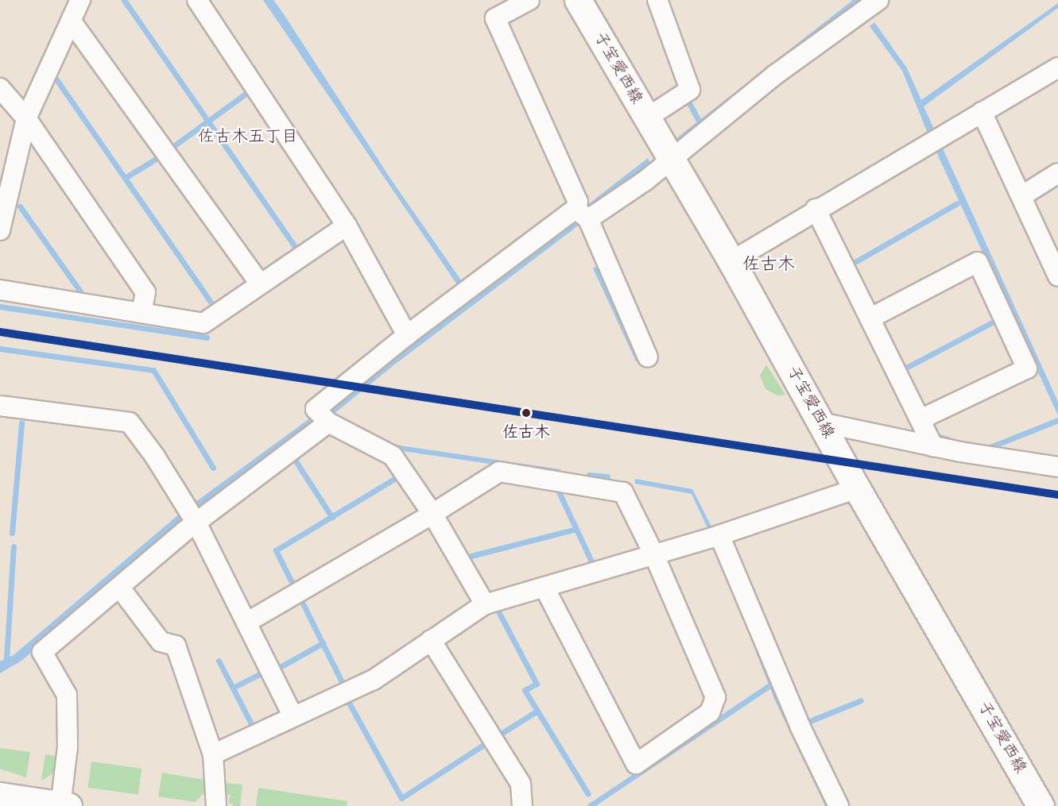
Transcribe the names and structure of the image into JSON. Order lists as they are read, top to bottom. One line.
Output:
{"streets":{"main road":["子宝愛西線"]},"districts":["佐古木五丁目","佐古木"],"places":["佐古木"]}
